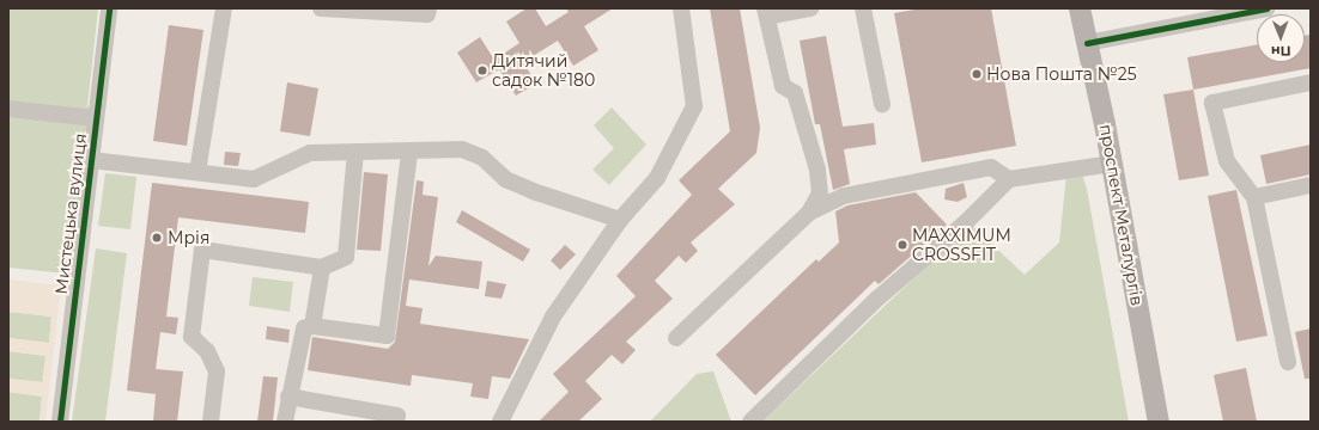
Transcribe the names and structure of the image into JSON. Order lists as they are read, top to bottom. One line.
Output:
{"streets":{"main road":["проспект Металургів"],"street":["Мистецька вулиця"]},"places":["Дитячий садок №180","Нова Пошта №25","Мрія","MAXXIMUM CROSSFIT"],"north":"bottom"}
